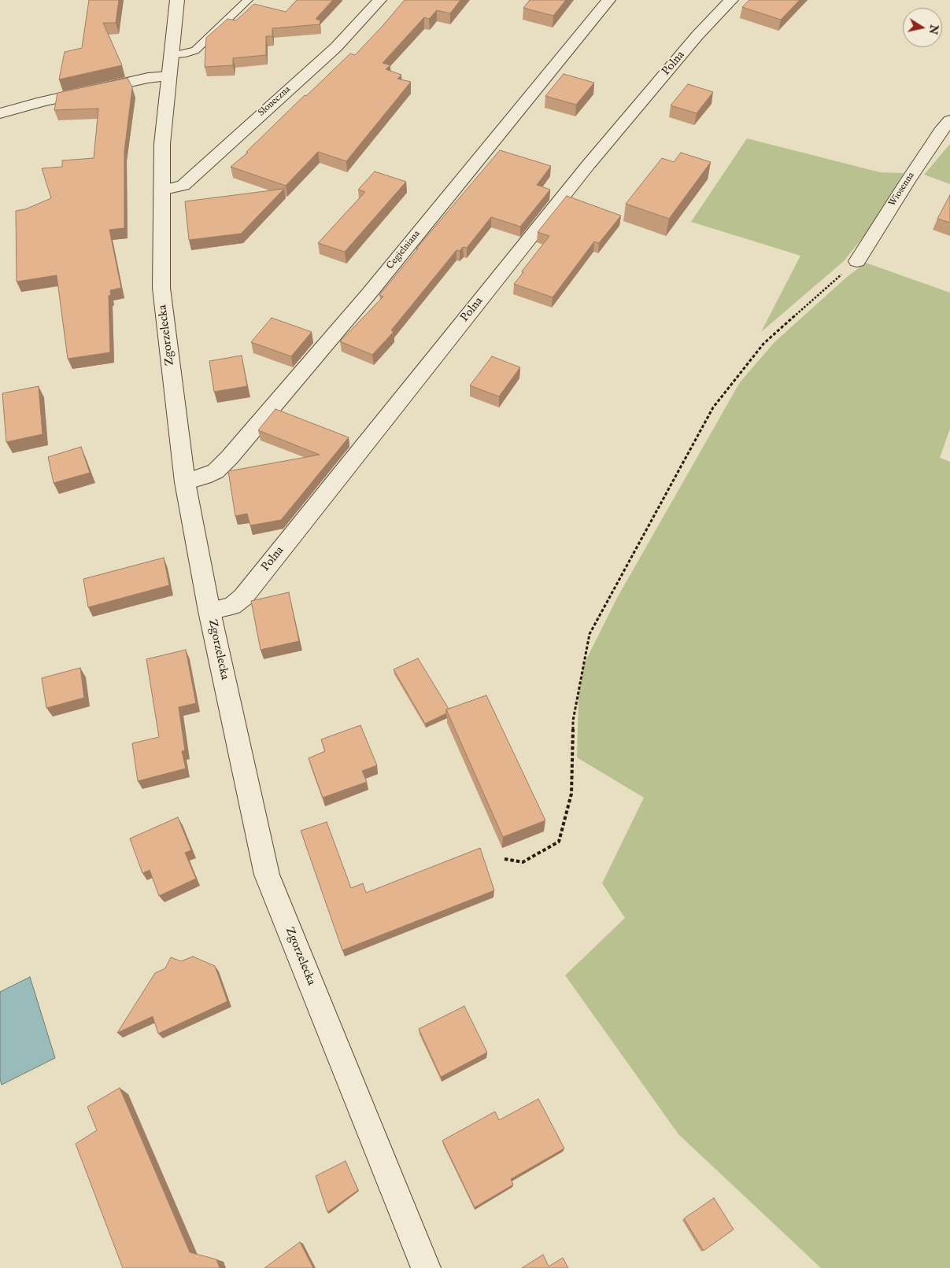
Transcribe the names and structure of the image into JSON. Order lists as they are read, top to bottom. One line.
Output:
{"streets":{"street":["Polna","Słoneczna","Wiosenna","Cegielniana","Zgorzelecka"]},"crossings":[["Polna","Zgorzelecka"],["Słoneczna","Zgorzelecka"],["Cegielniana","Zgorzelecka"]],"north":"right"}
